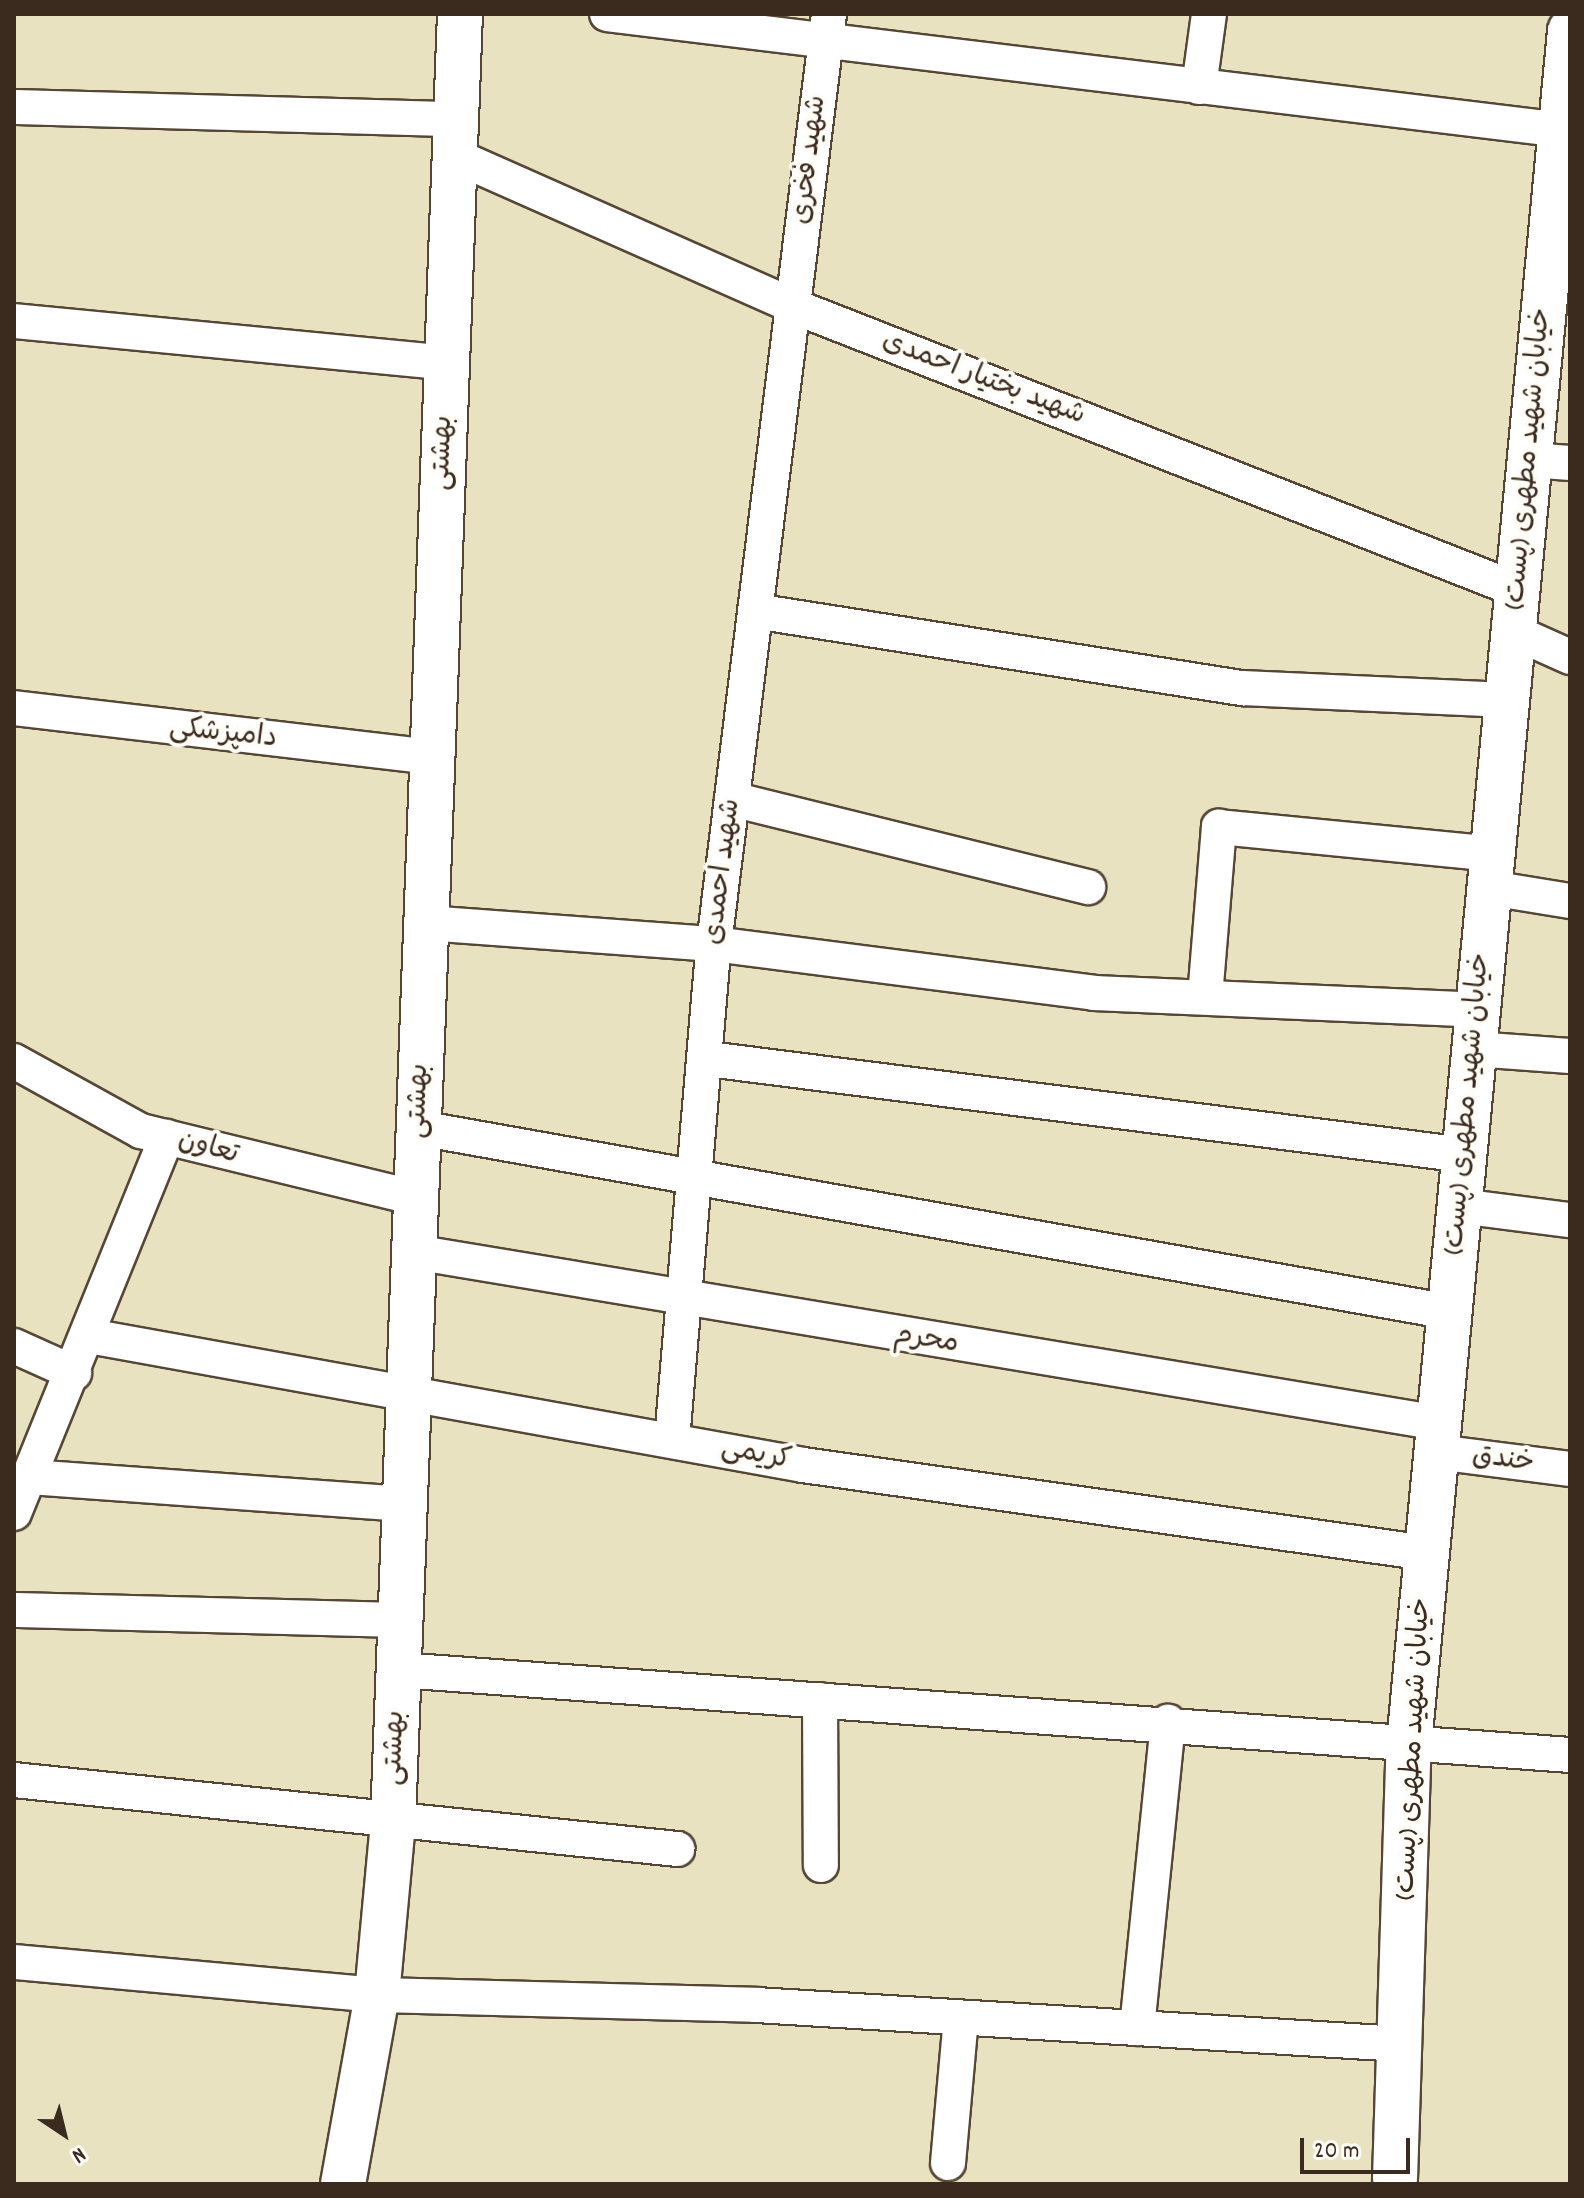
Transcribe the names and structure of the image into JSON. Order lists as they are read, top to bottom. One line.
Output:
{"streets":{"street":["شهید فخری","شهید بختیار احمدی","بهشتی","خیابان شهید مطهری (پست)","دامپزشکی","شهید احمدی","تعاون","محرم","کریمی","خندق"]},"crossings":[["شهید فخری","شهید بختیار احمدی"],["شهید فخری","شهید احمدی"],["شهید بختیار احمدی","بهشتی"],["شهید بختیار احمدی","خیابان شهید مطهری (پست)"],["شهید بختیار احمدی","شهید احمدی"],["بهشتی","دامپزشکی"],["بهشتی","تعاون"],["بهشتی","محرم"],["بهشتی","کریمی"],["خیابان شهید مطهری (پست)","محرم"],["خیابان شهید مطهری (پست)","کریمی"],["خیابان شهید مطهری (پست)","خندق"],["شهید احمدی","محرم"],["شهید احمدی","کریمی"],["محرم","خندق"]],"scale_bar":"20 m","north":"bottom right"}
